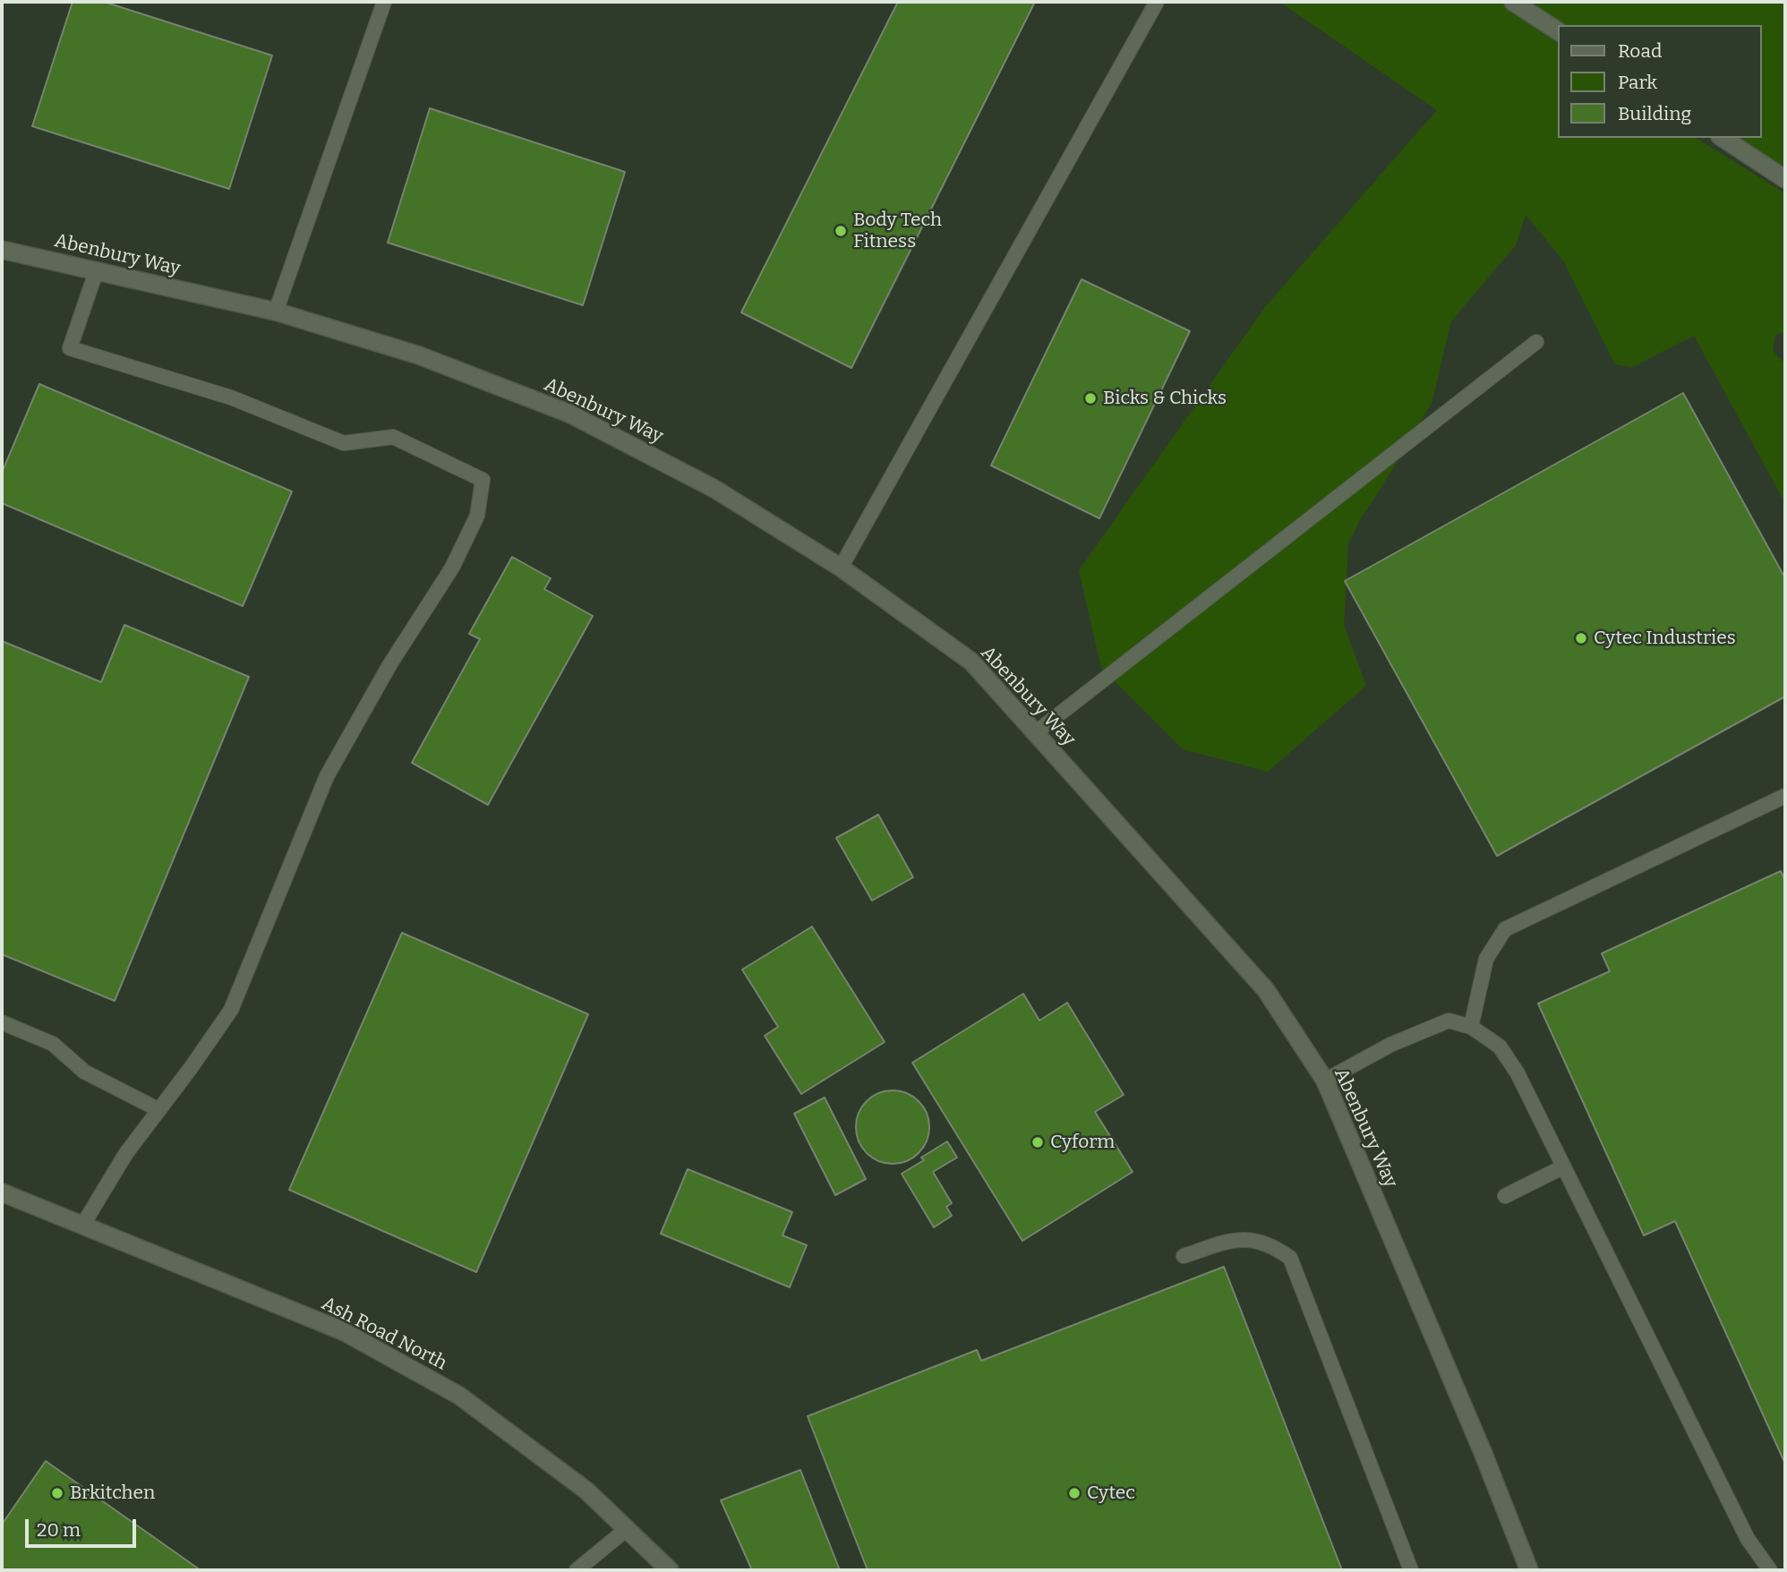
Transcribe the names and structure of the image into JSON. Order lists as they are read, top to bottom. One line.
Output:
{"streets":{"street":["Abenbury Way","Ash Road North"]},"places":["Body Tech Fitness","Bicks & Chicks","Cytec Industries","Cyform","Brkitchen","Cytec"],"legend":["Road","Park","Building"],"scale_bar":"20 m"}
